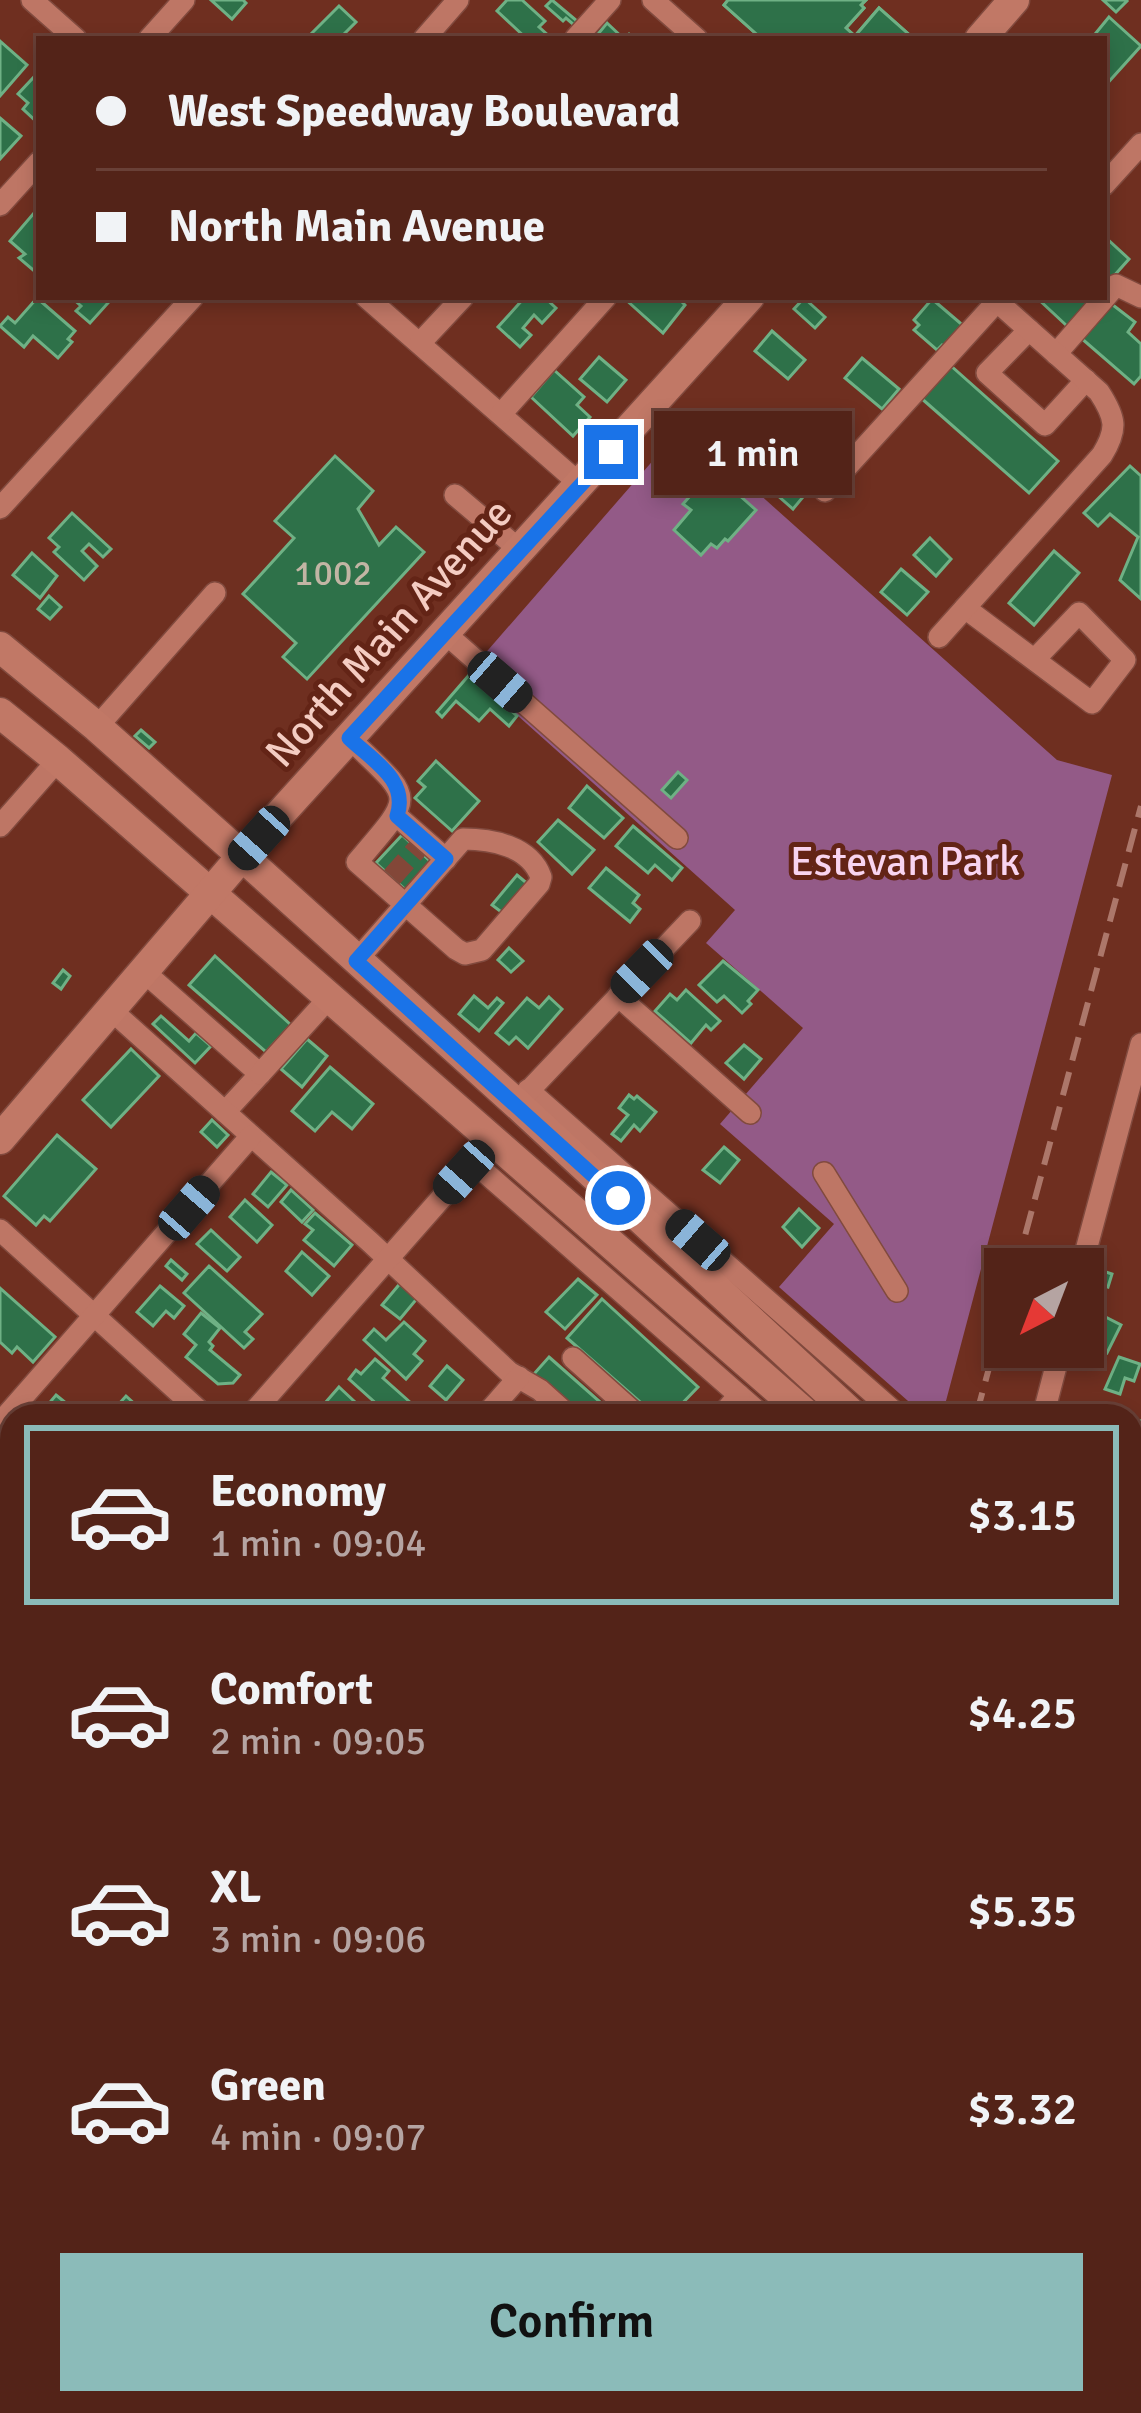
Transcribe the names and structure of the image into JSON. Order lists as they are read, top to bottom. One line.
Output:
{"streets":{"main road":["North Main Avenue"]},"parks":["Estevan Park"],"house_numbers":["1002"],"north":"bottom left","page":{"banner":["West Speedway Boulevard","North Main Avenue"],"bubble":"1 min","list":[{"name":"Economy","note":"1 min · 09:04","value":"$3.15"},{"name":"Comfort","note":"2 min · 09:05","value":"$4.25"},{"name":"XL","note":"3 min · 09:06","value":"$5.35"},{"name":"Green","note":"4 min · 09:07","value":"$3.32"}],"buttons":"Confirm"}}
